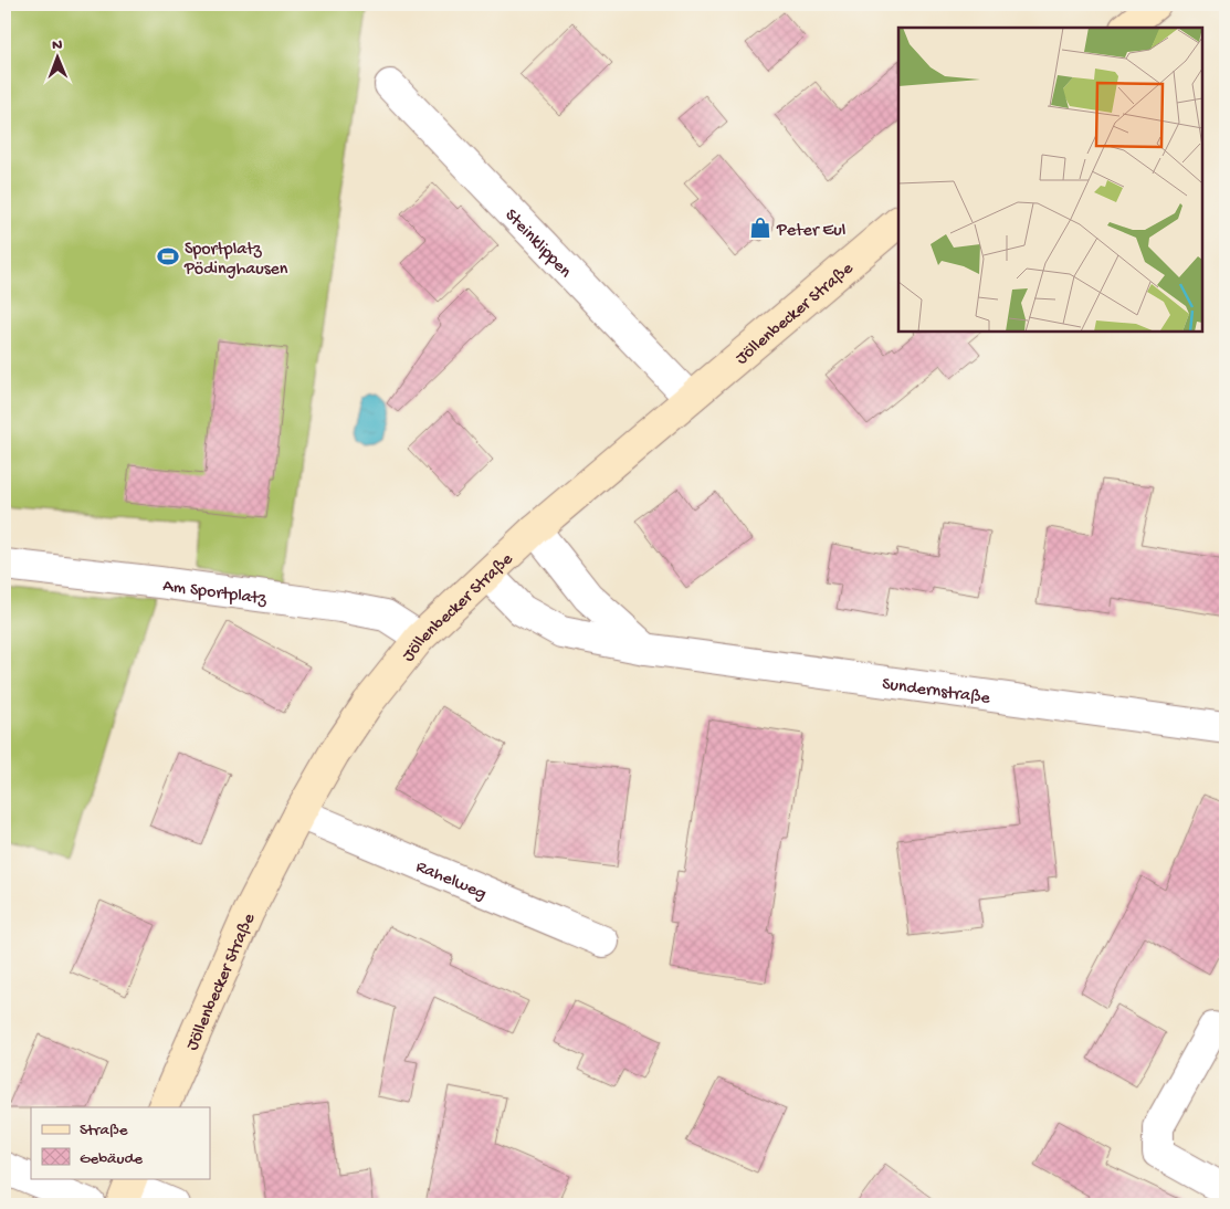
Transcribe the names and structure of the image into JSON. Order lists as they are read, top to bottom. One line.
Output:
{"streets":{"main road":["Jöllenbecker Straße"],"street":["Steinklippen","Am Sportplatz","Sundernstraße","Rahelweg"]},"crossings":[["Steinklippen","Jöllenbecker Straße"],["Jöllenbecker Straße","Am Sportplatz"],["Jöllenbecker Straße","Sundernstraße"],["Jöllenbecker Straße","Rahelweg"]],"places":{"shop":["Peter Eul"],"sports":["Sportplatz Pödinghausen"]},"legend":["Straße","Gebäude"],"north":"top"}
